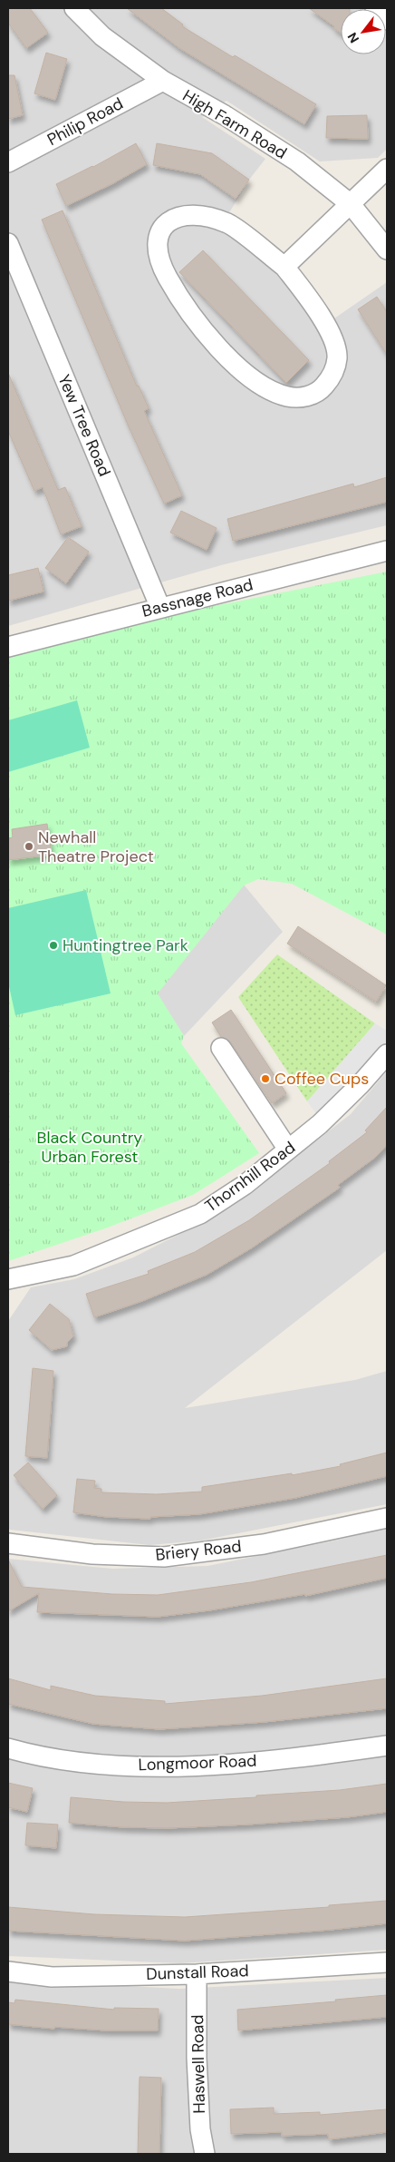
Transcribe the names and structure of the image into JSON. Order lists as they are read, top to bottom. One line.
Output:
{"streets":{"street":["Philip Road","High Farm Road","Yew Tree Road","Bassnage Road","Thornhill Road","Briery Road","Longmoor Road","Dunstall Road","Haswell Road"]},"crossings":[["Philip Road","High Farm Road"],["Yew Tree Road","Bassnage Road"],["Dunstall Road","Haswell Road"]],"parks":["Black Country Urban Forest"],"places":["Newhall Theatre Project","Huntingtree Park","Coffee Cups"],"north":"bottom left"}
